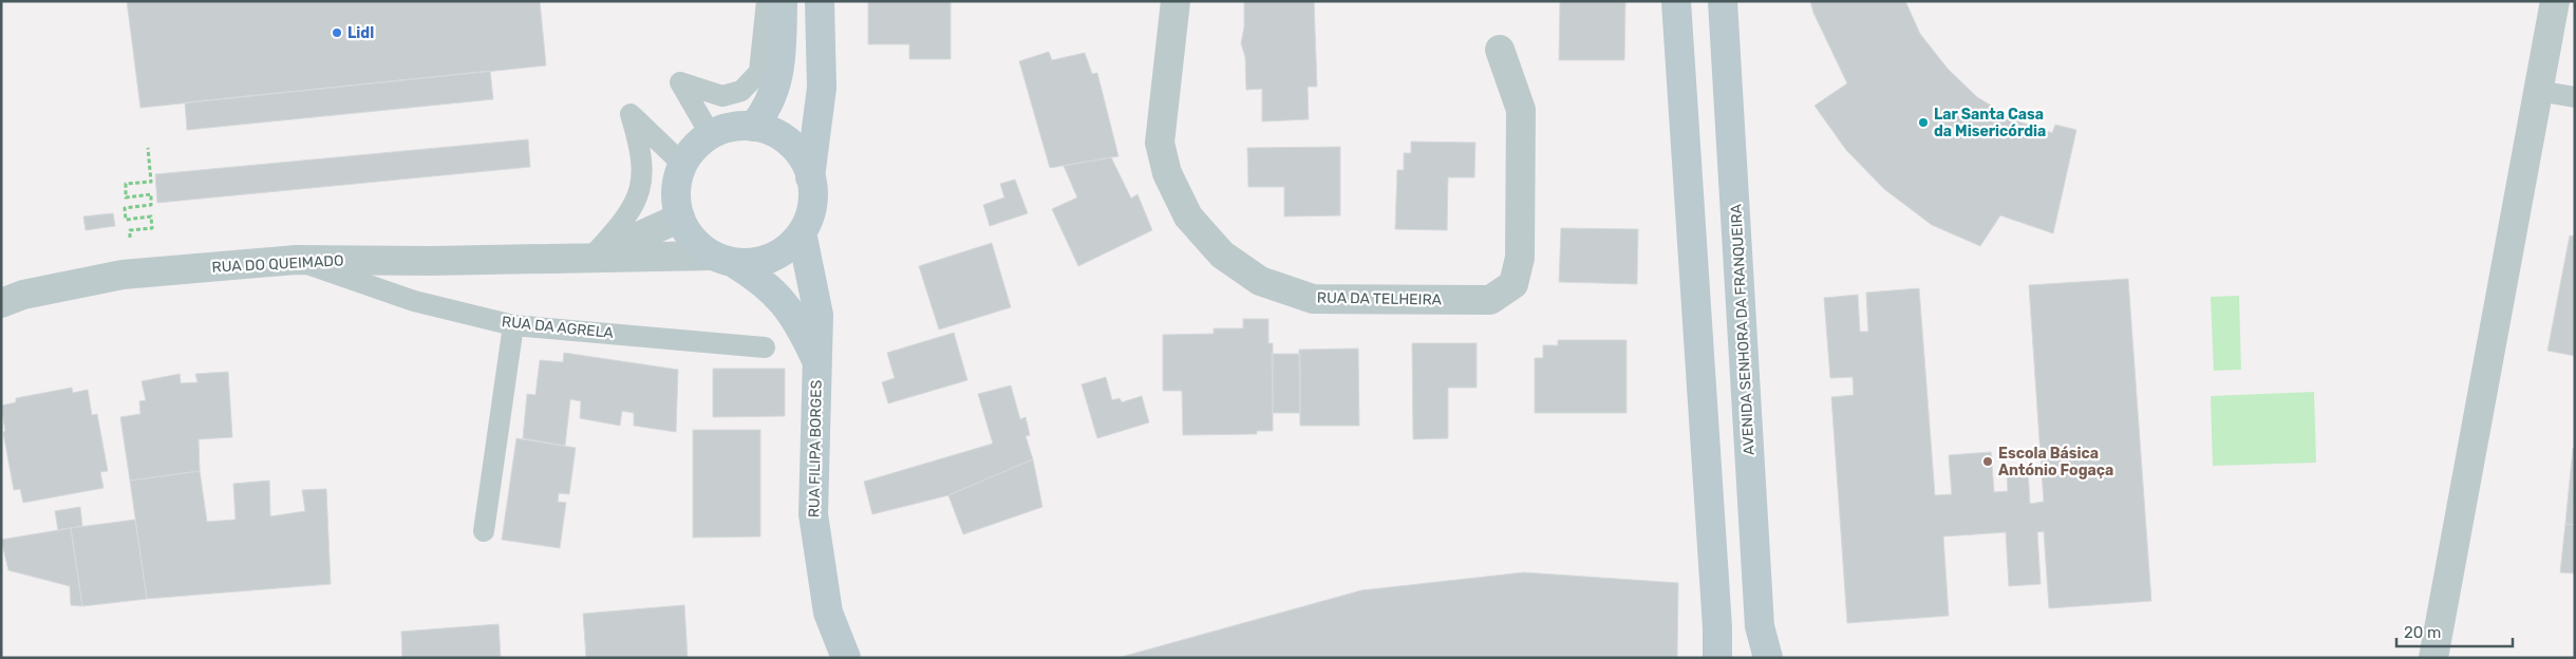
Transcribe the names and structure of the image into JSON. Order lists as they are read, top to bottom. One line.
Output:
{"streets":{"main road":["AVENIDA SENHORA DA FRANQUEIRA","RUA FILIPA BORGES"],"street":["RUA DO QUEIMADO","RUA DA TELHEIRA"],"lane":["RUA DA AGRELA"]},"crossings":[["RUA DO QUEIMADO","RUA DA AGRELA"],["RUA DO QUEIMADO","RUA FILIPA BORGES"]],"places":["Lidl","Lar Santa Casa da Misericórdia","Escola Básica António Fogaça"],"scale_bar":"20 m"}
